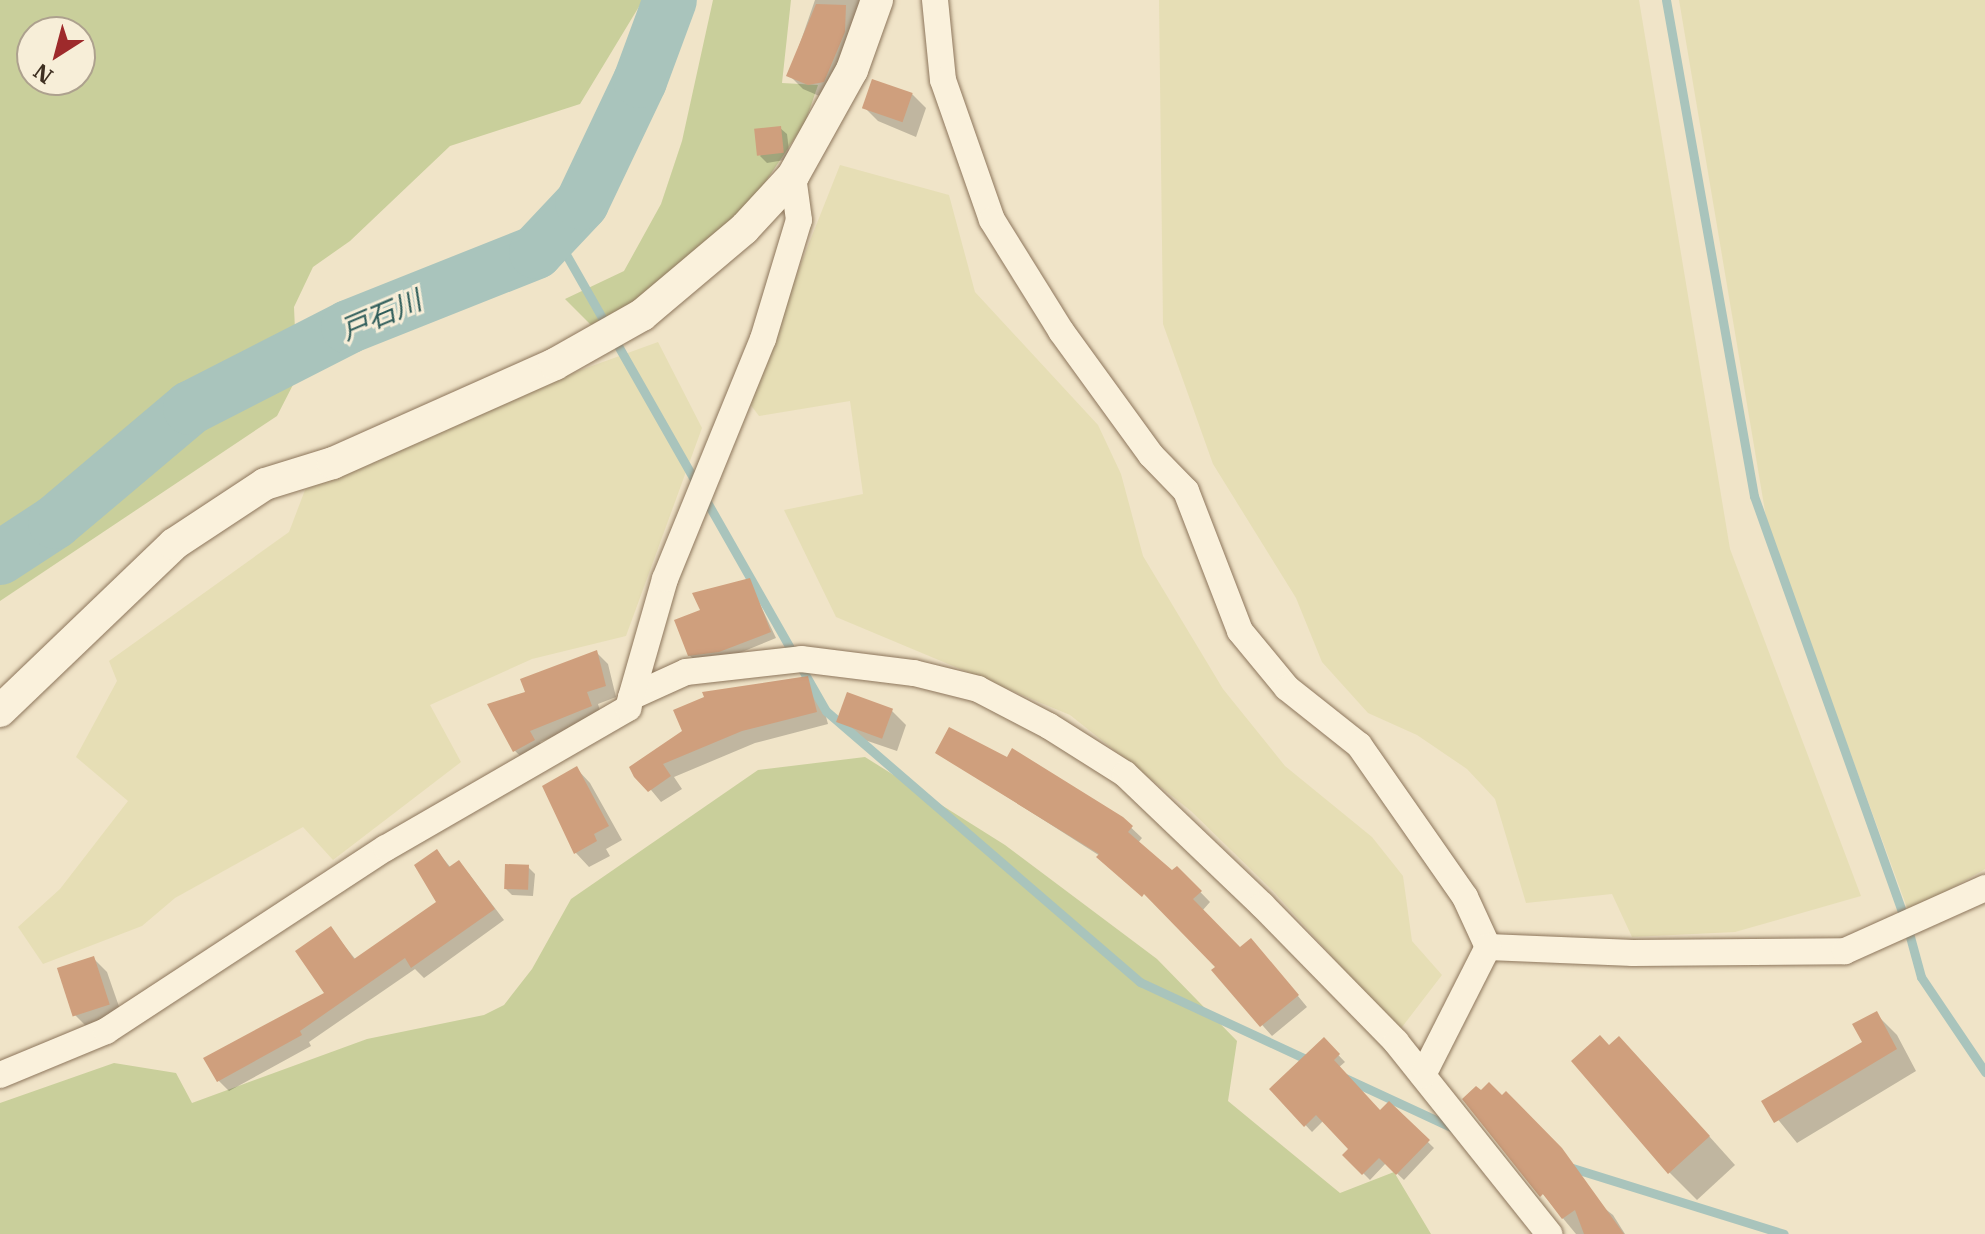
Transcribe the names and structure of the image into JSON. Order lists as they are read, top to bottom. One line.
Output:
{"water":["戸石川"],"north":"bottom left"}
